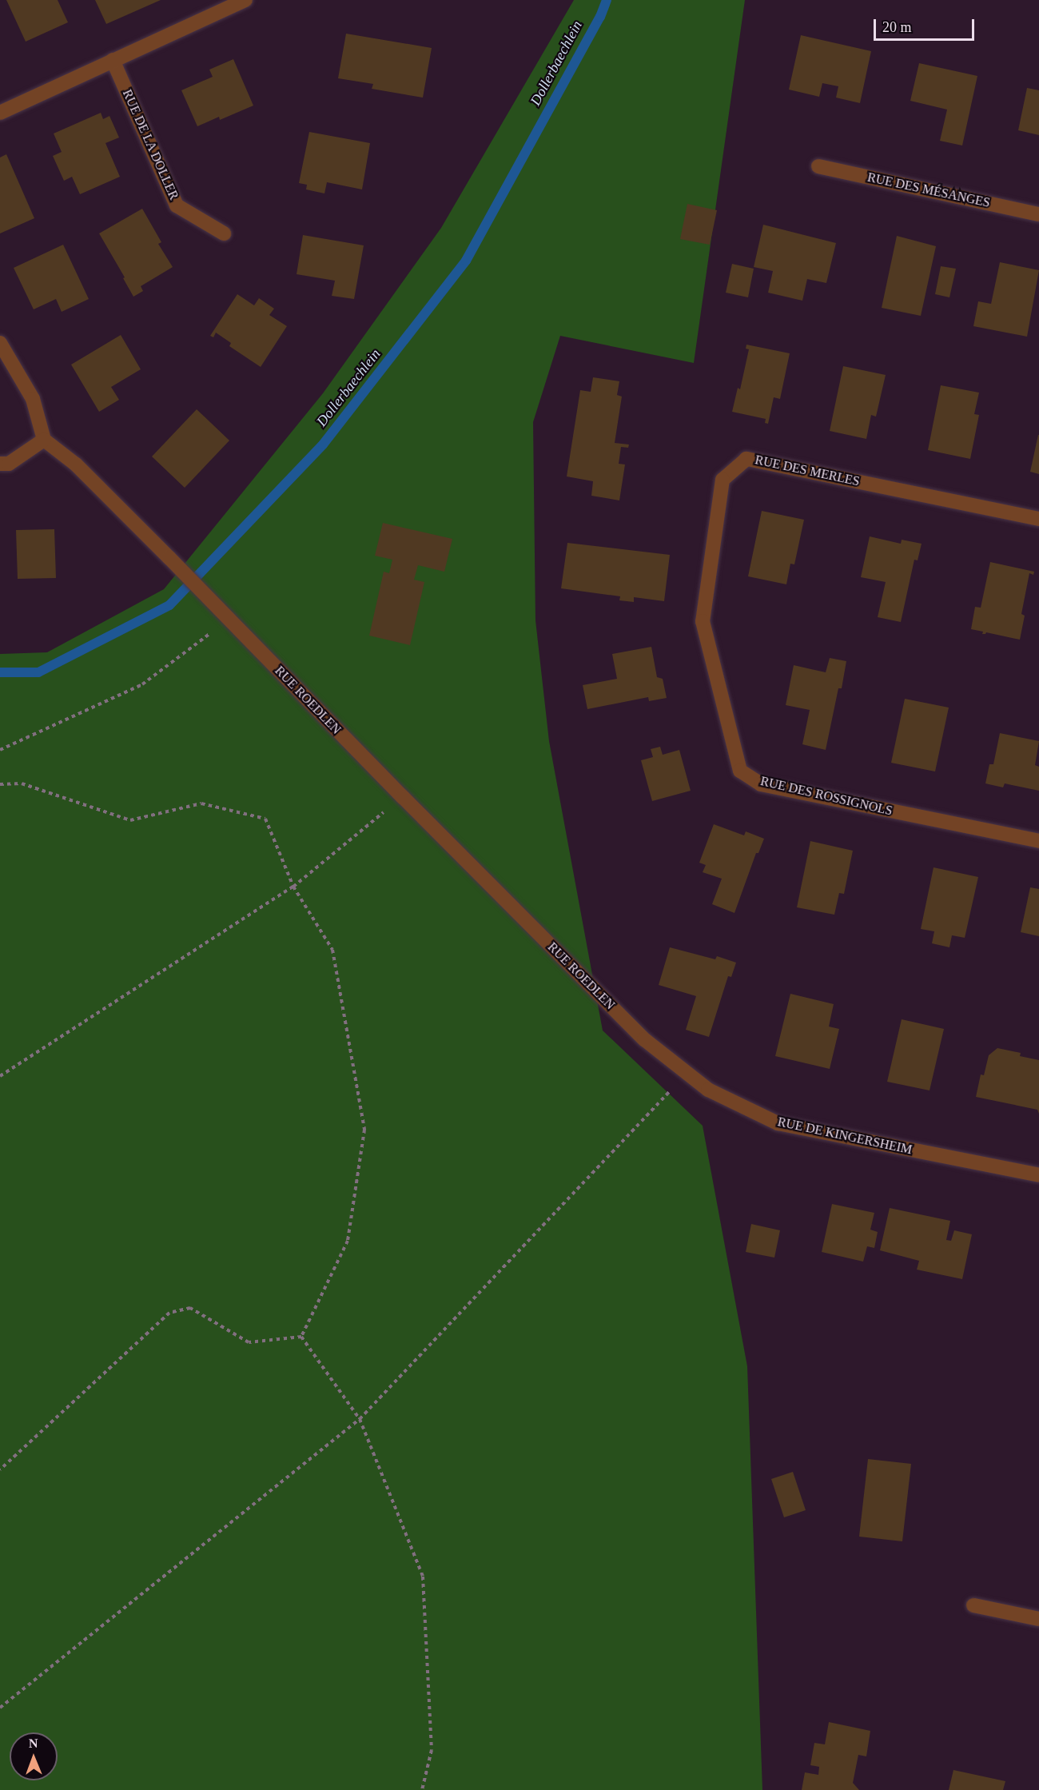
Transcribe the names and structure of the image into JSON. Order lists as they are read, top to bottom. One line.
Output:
{"streets":{"street":["RUE DE LA DOLLER","RUE DES MÉSANGES","RUE DES MERLES","RUE ROEDLEN","RUE DES ROSSIGNOLS","RUE DE KINGERSHEIM"]},"crossings":[["RUE DES MERLES","RUE DES ROSSIGNOLS"],["RUE ROEDLEN","RUE DE KINGERSHEIM"]],"water":["Dollerbaechlein"],"scale_bar":"20 m","north":"top"}
